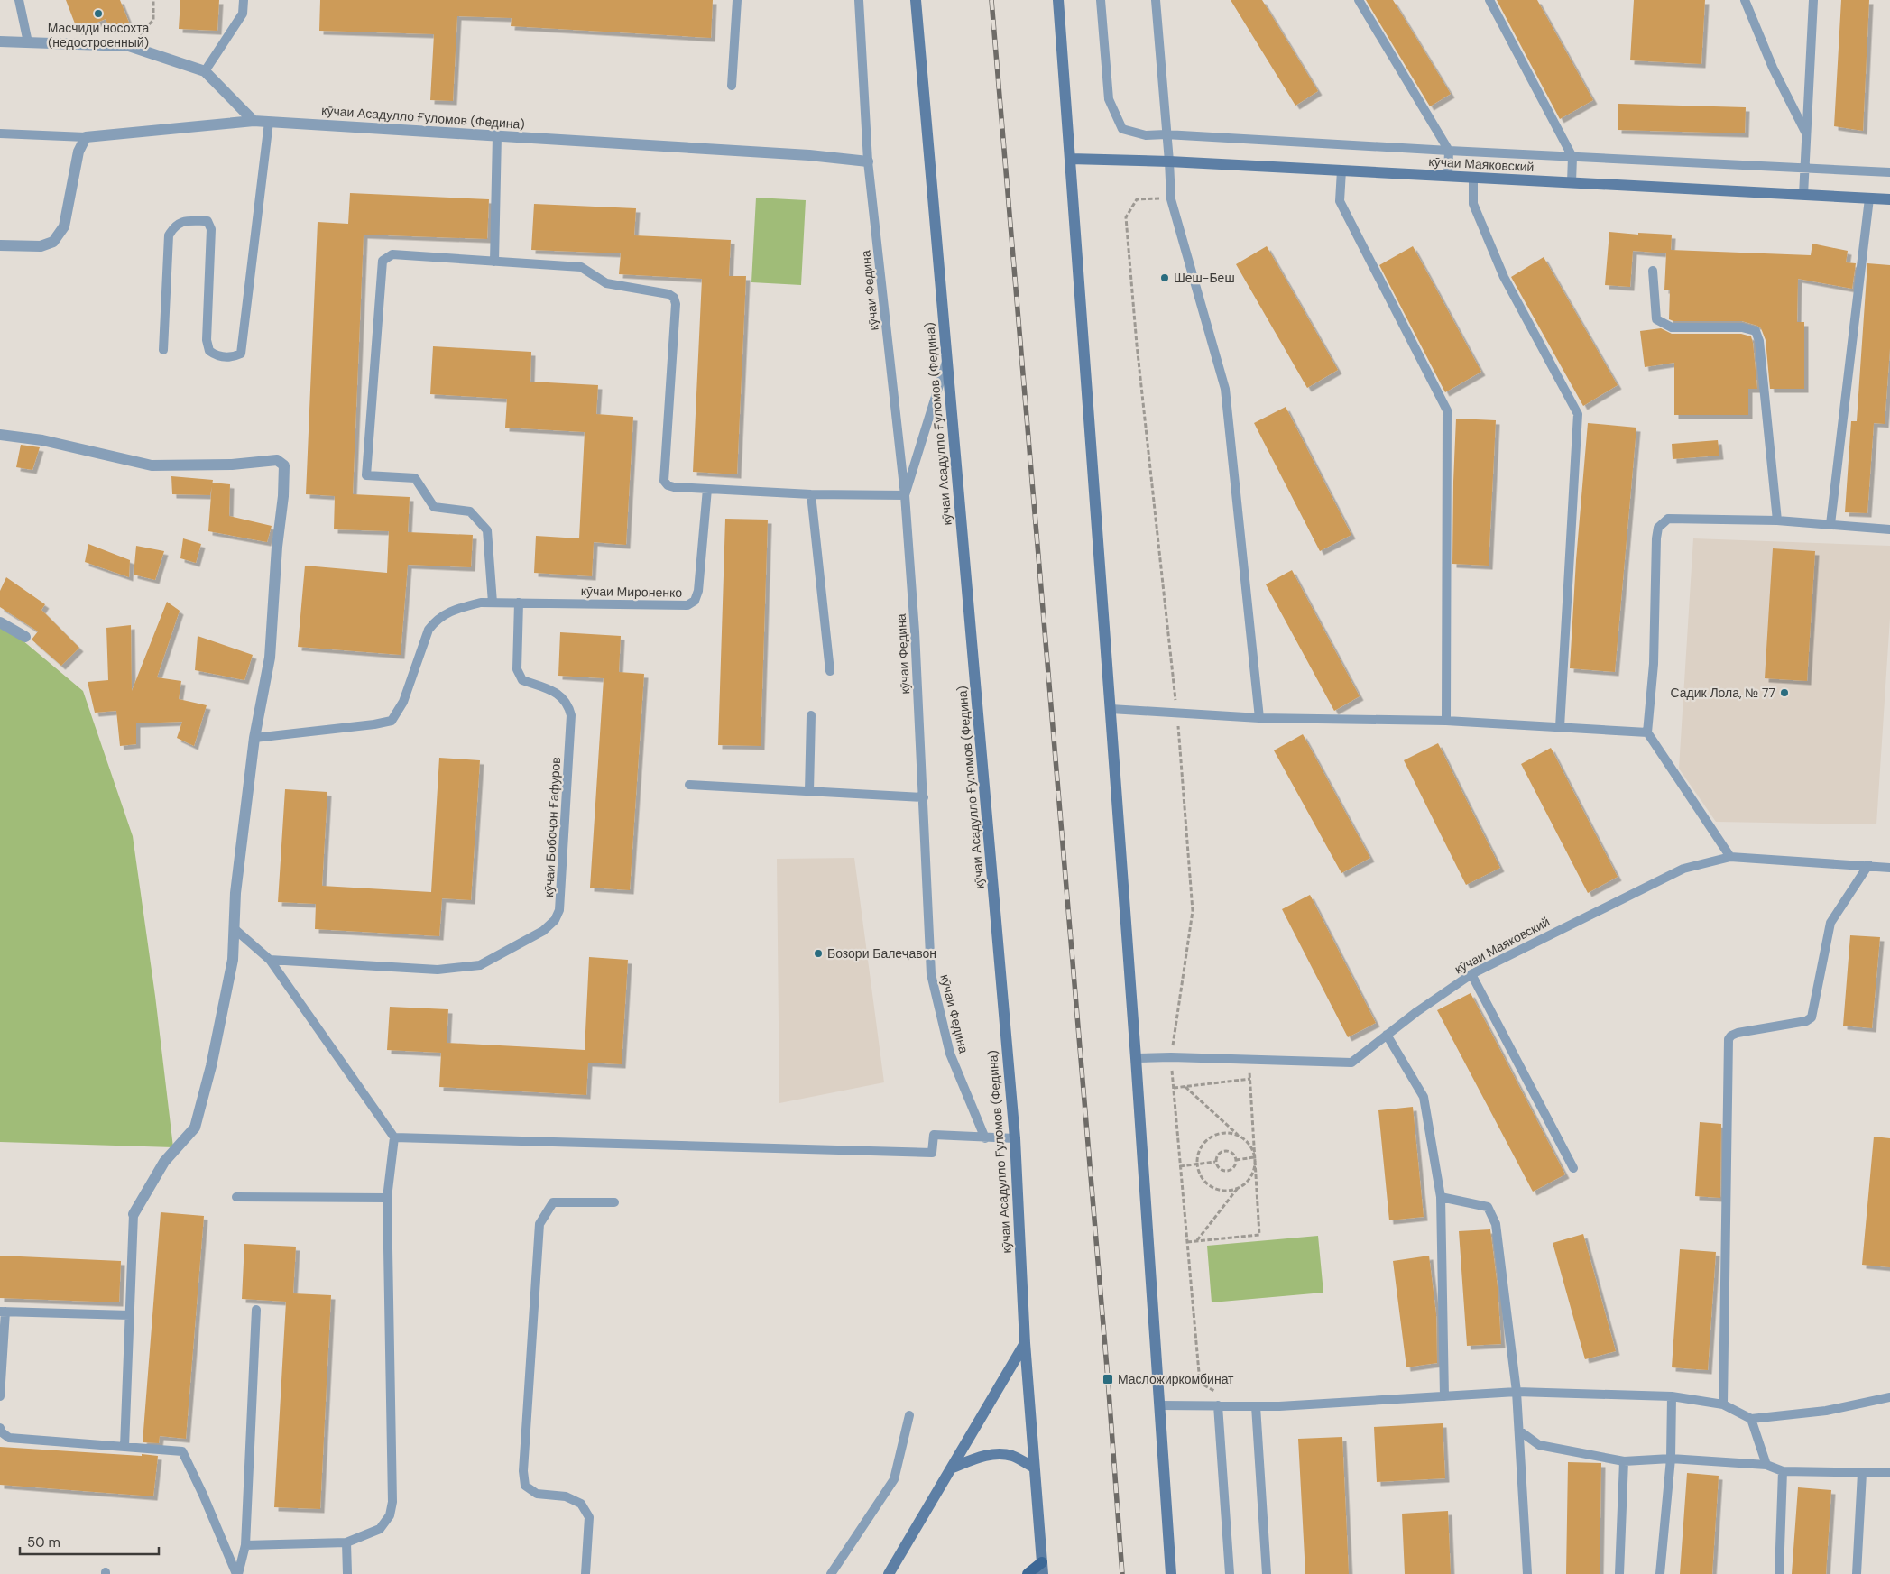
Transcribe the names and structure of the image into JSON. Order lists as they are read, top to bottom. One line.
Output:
{"streets":{"street":["кӯчаи Асадулло Ғуломов (Федина)","кӯчаи Маяковский"],"lane":["кӯчаи Федина","кӯчаи Мироненко","кӯчаи Бобоҷон Ғафуров"]},"crossings":[["кӯчаи Асадулло Ғуломов (Федина)","кӯчаи Федина"],["кӯчаи Мироненко","кӯчаи Бобоҷон Ғафуров"]],"places":{"other":["Масчиди носохта (недостроенный)","Шеш-Беш","Садик Лола, № 77","Бозори Балеҷавон"],"transit":["Масложиркомбинат"]},"scale_bar":"50 m"}
